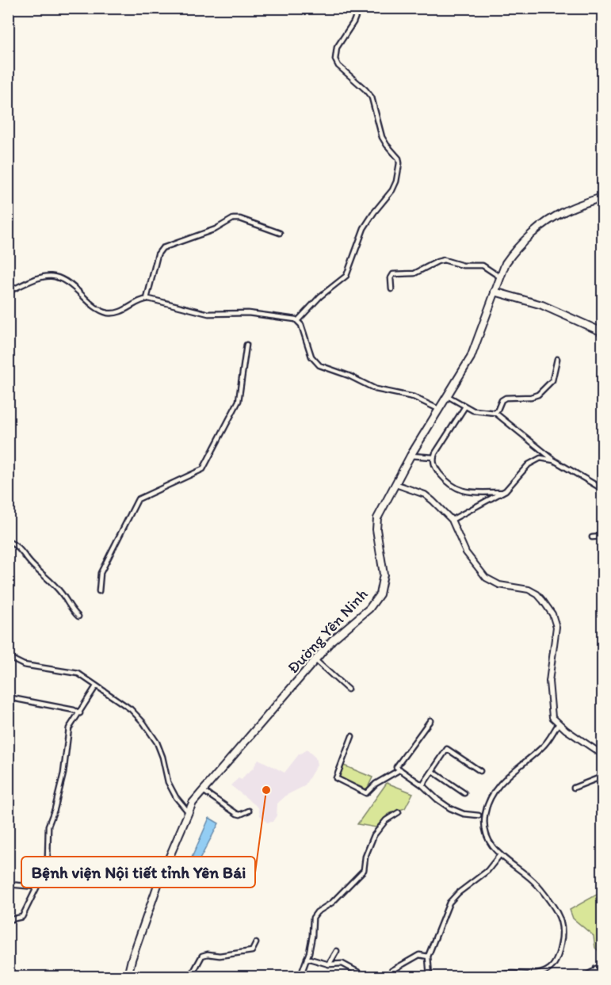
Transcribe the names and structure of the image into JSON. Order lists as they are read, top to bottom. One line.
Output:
{"streets":{"main road":["Đường Yên Ninh"]},"places":["Bệnh viện Nội tiết tỉnh Yên Bái"]}
